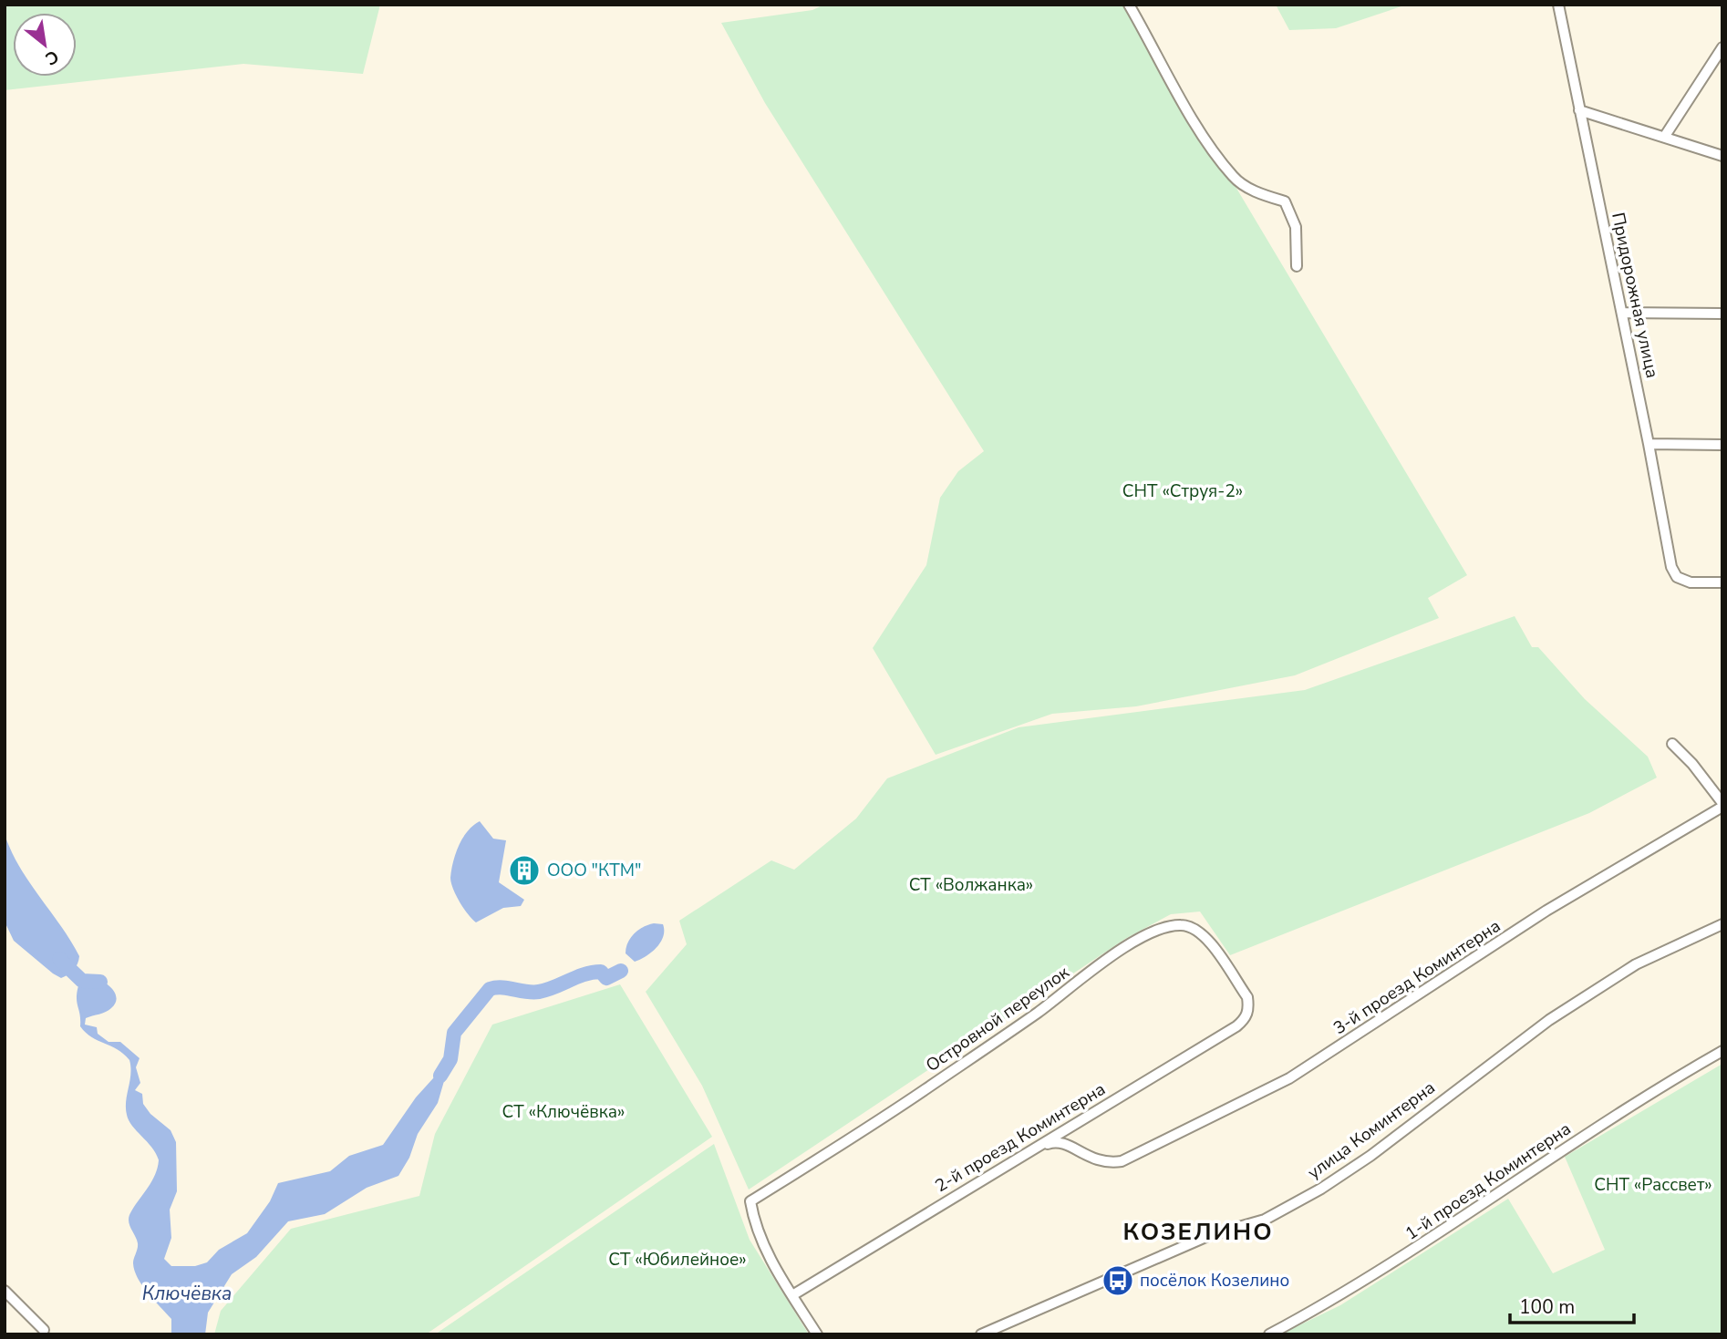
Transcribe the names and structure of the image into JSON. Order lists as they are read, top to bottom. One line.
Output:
{"streets":{"street":["Придорожная улица","3-й проезд Коминтерна","Островной переулок","улица Коминтерна","2-й проезд Коминтерна","1-й проезд Коминтерна"]},"crossings":[["3-й проезд Коминтерна","2-й проезд Коминтерна"],["Островной переулок","2-й проезд Коминтерна"]],"districts":["КОЗЕЛИНО"],"water":["Ключёвка"],"parks":["СНТ «Струя-2»","СТ «Волжанка»","СТ «Ключёвка»","СНТ «Рассвет»","СТ «Юбилейное»"],"places":{"building":["ООО \"КТМ\""],"bus stop":["посёлок Козелино"]},"scale_bar":"100 m","north":"bottom right"}
